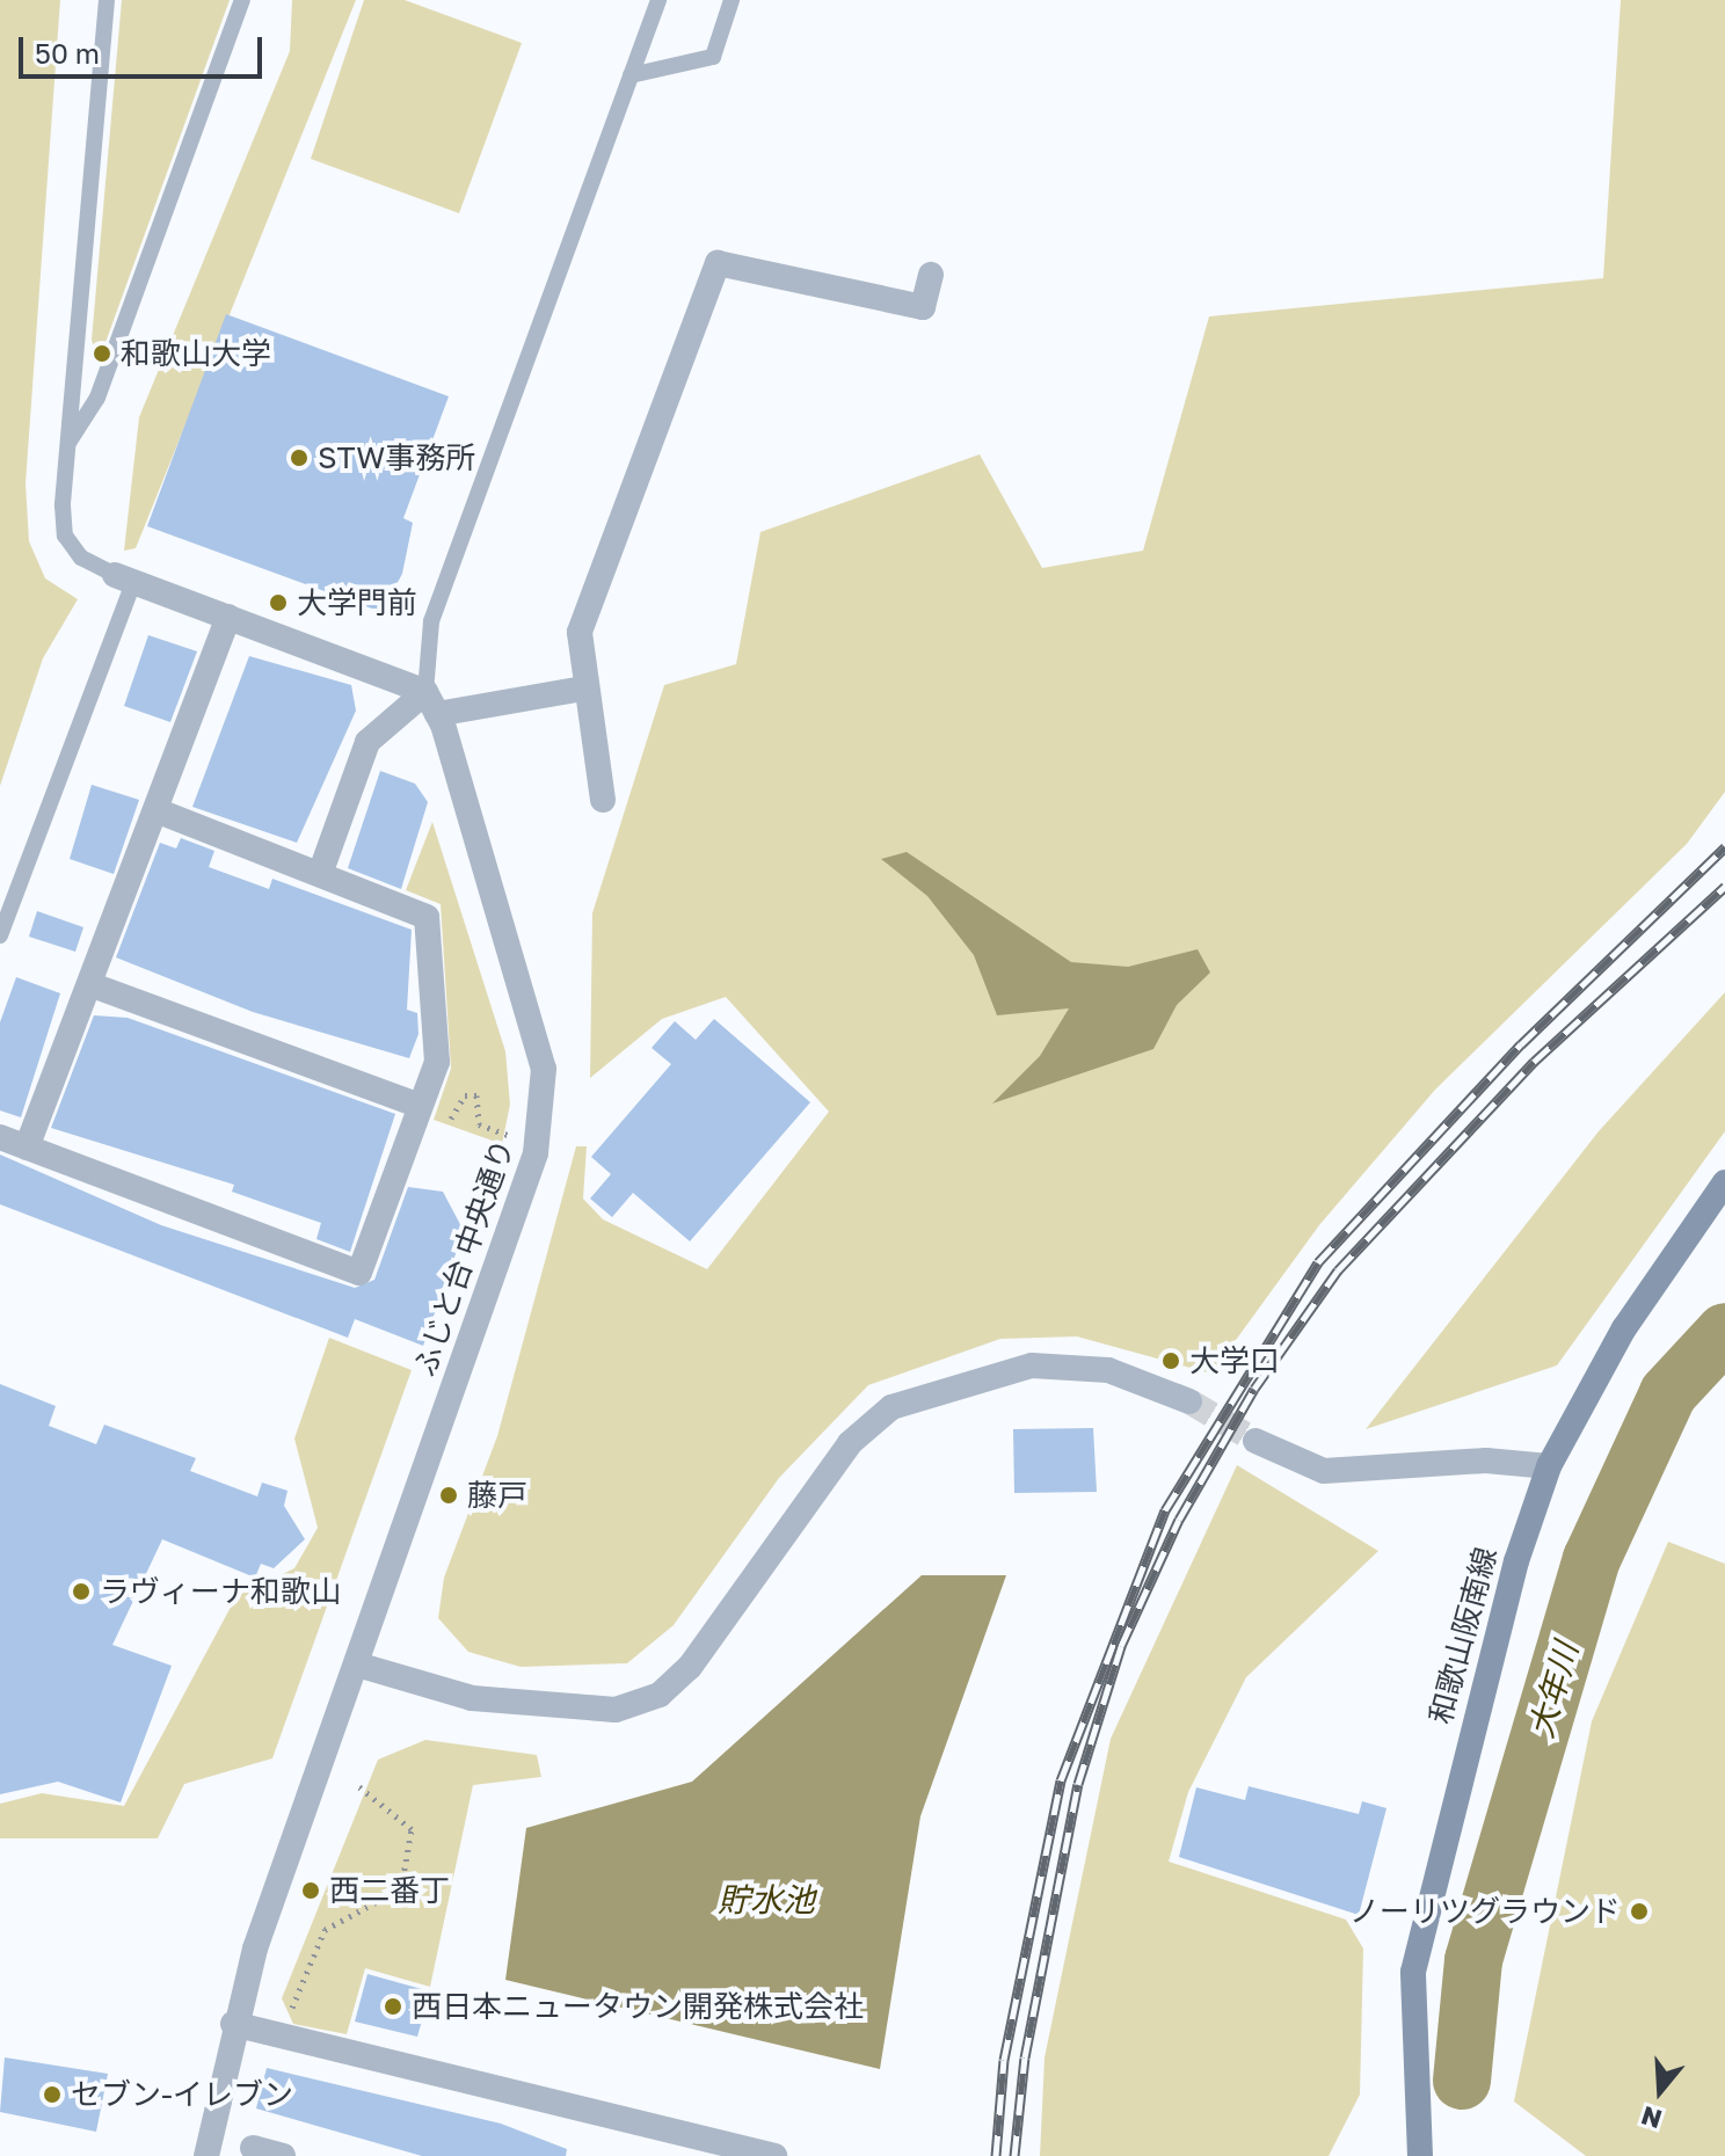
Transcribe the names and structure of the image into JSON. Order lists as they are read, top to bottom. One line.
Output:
{"streets":{"main road":["和歌山阪南線"],"street":["ふじと台 中央通り"]},"water":["大年川","貯水池"],"places":["和歌山大学","STW事務所","大学門前","大学口","藤戸","ラヴィーナ和歌山","西二番丁","ノーリツグラウンド","西日本ニュータウン開発株式会社","セブン-イレブン"],"scale_bar":"50 m","north":"bottom"}
